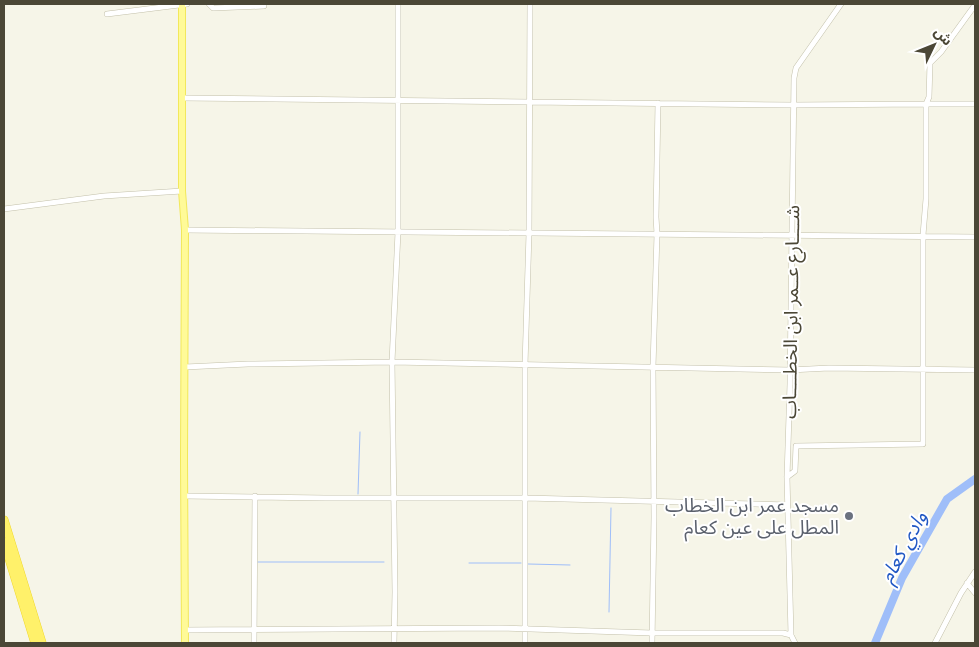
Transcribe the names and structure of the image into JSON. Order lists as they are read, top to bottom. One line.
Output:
{"streets":{"street":["شــــارع عــمر ابن الخطــــاب"]},"water":["وادي كعام"],"places":["مسجد عمر ابن الخطاب المطل على عين كعام"],"north":"top right"}
